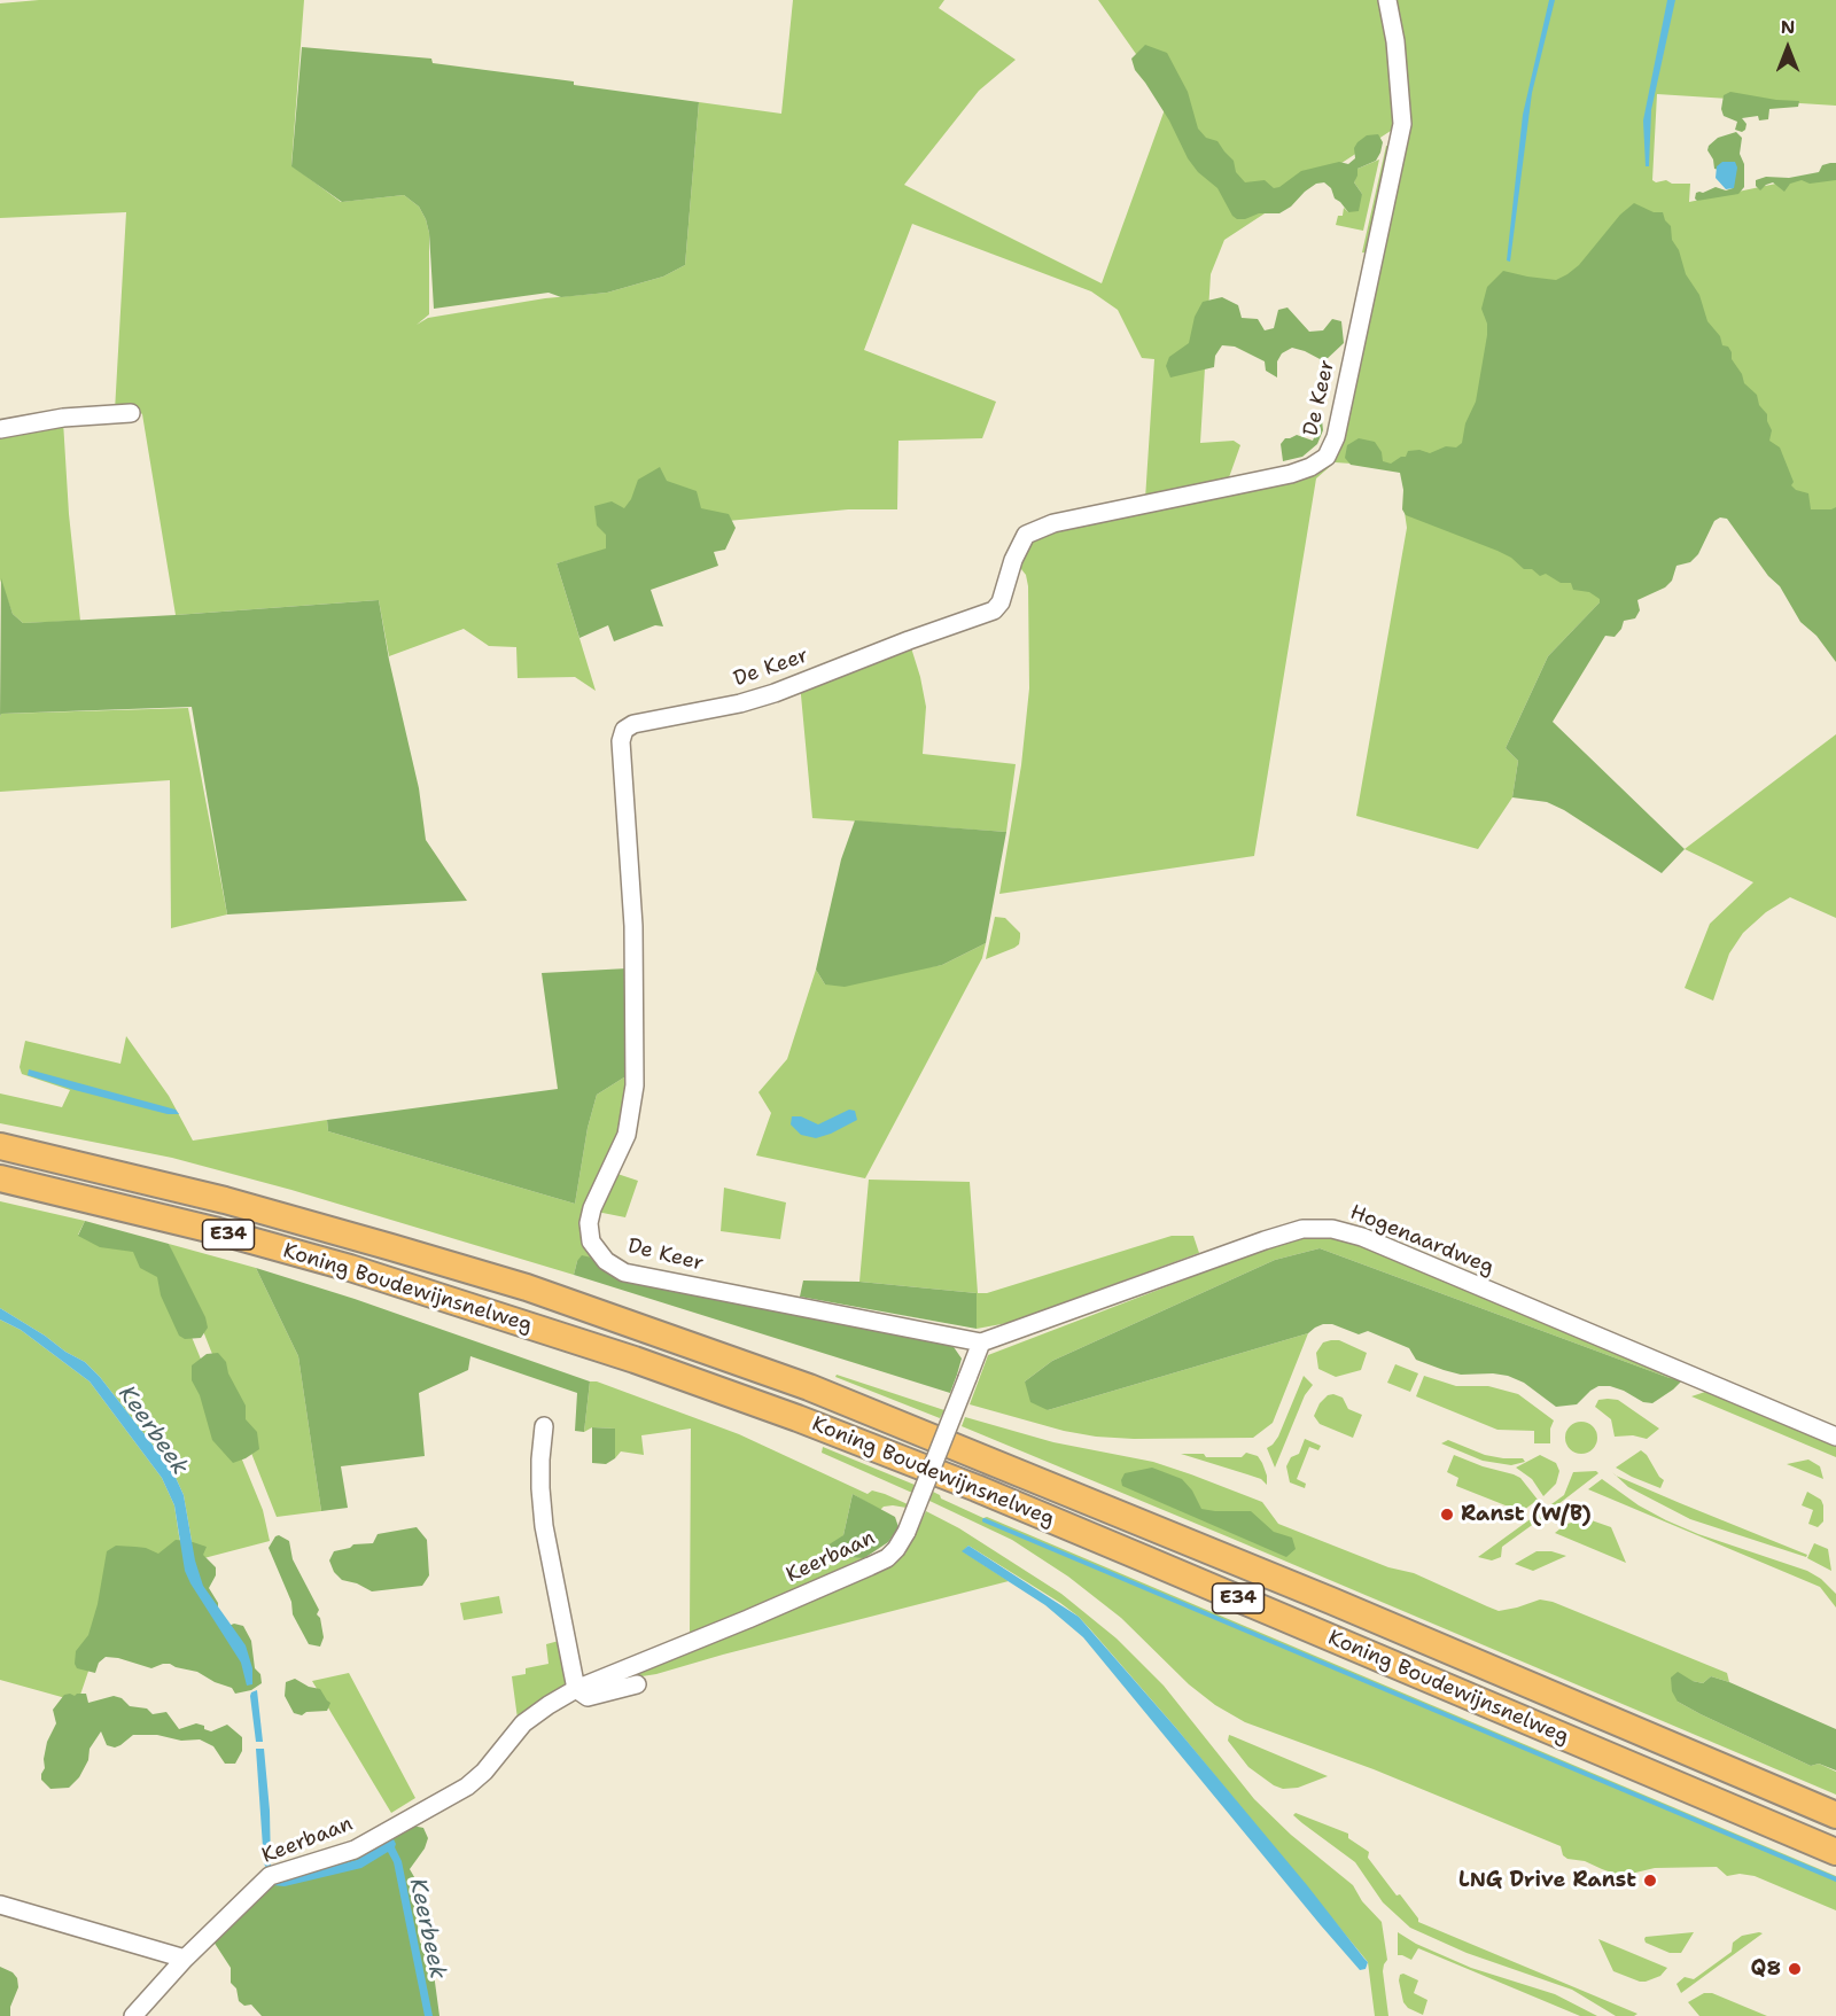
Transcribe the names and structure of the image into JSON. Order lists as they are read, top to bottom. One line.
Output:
{"streets":{"highway":["E34","Koning Boudewijnsnelweg"],"street":["De Keer","Hogenaardweg","Keerbaan"]},"crossings":[["De Keer","Hogenaardweg"],["De Keer","Keerbaan"],["Hogenaardweg","Keerbaan"]],"water":["Keerbeek"],"places":["Ranst (W/B)","LNG Drive Ranst","Q8"],"north":"top"}
